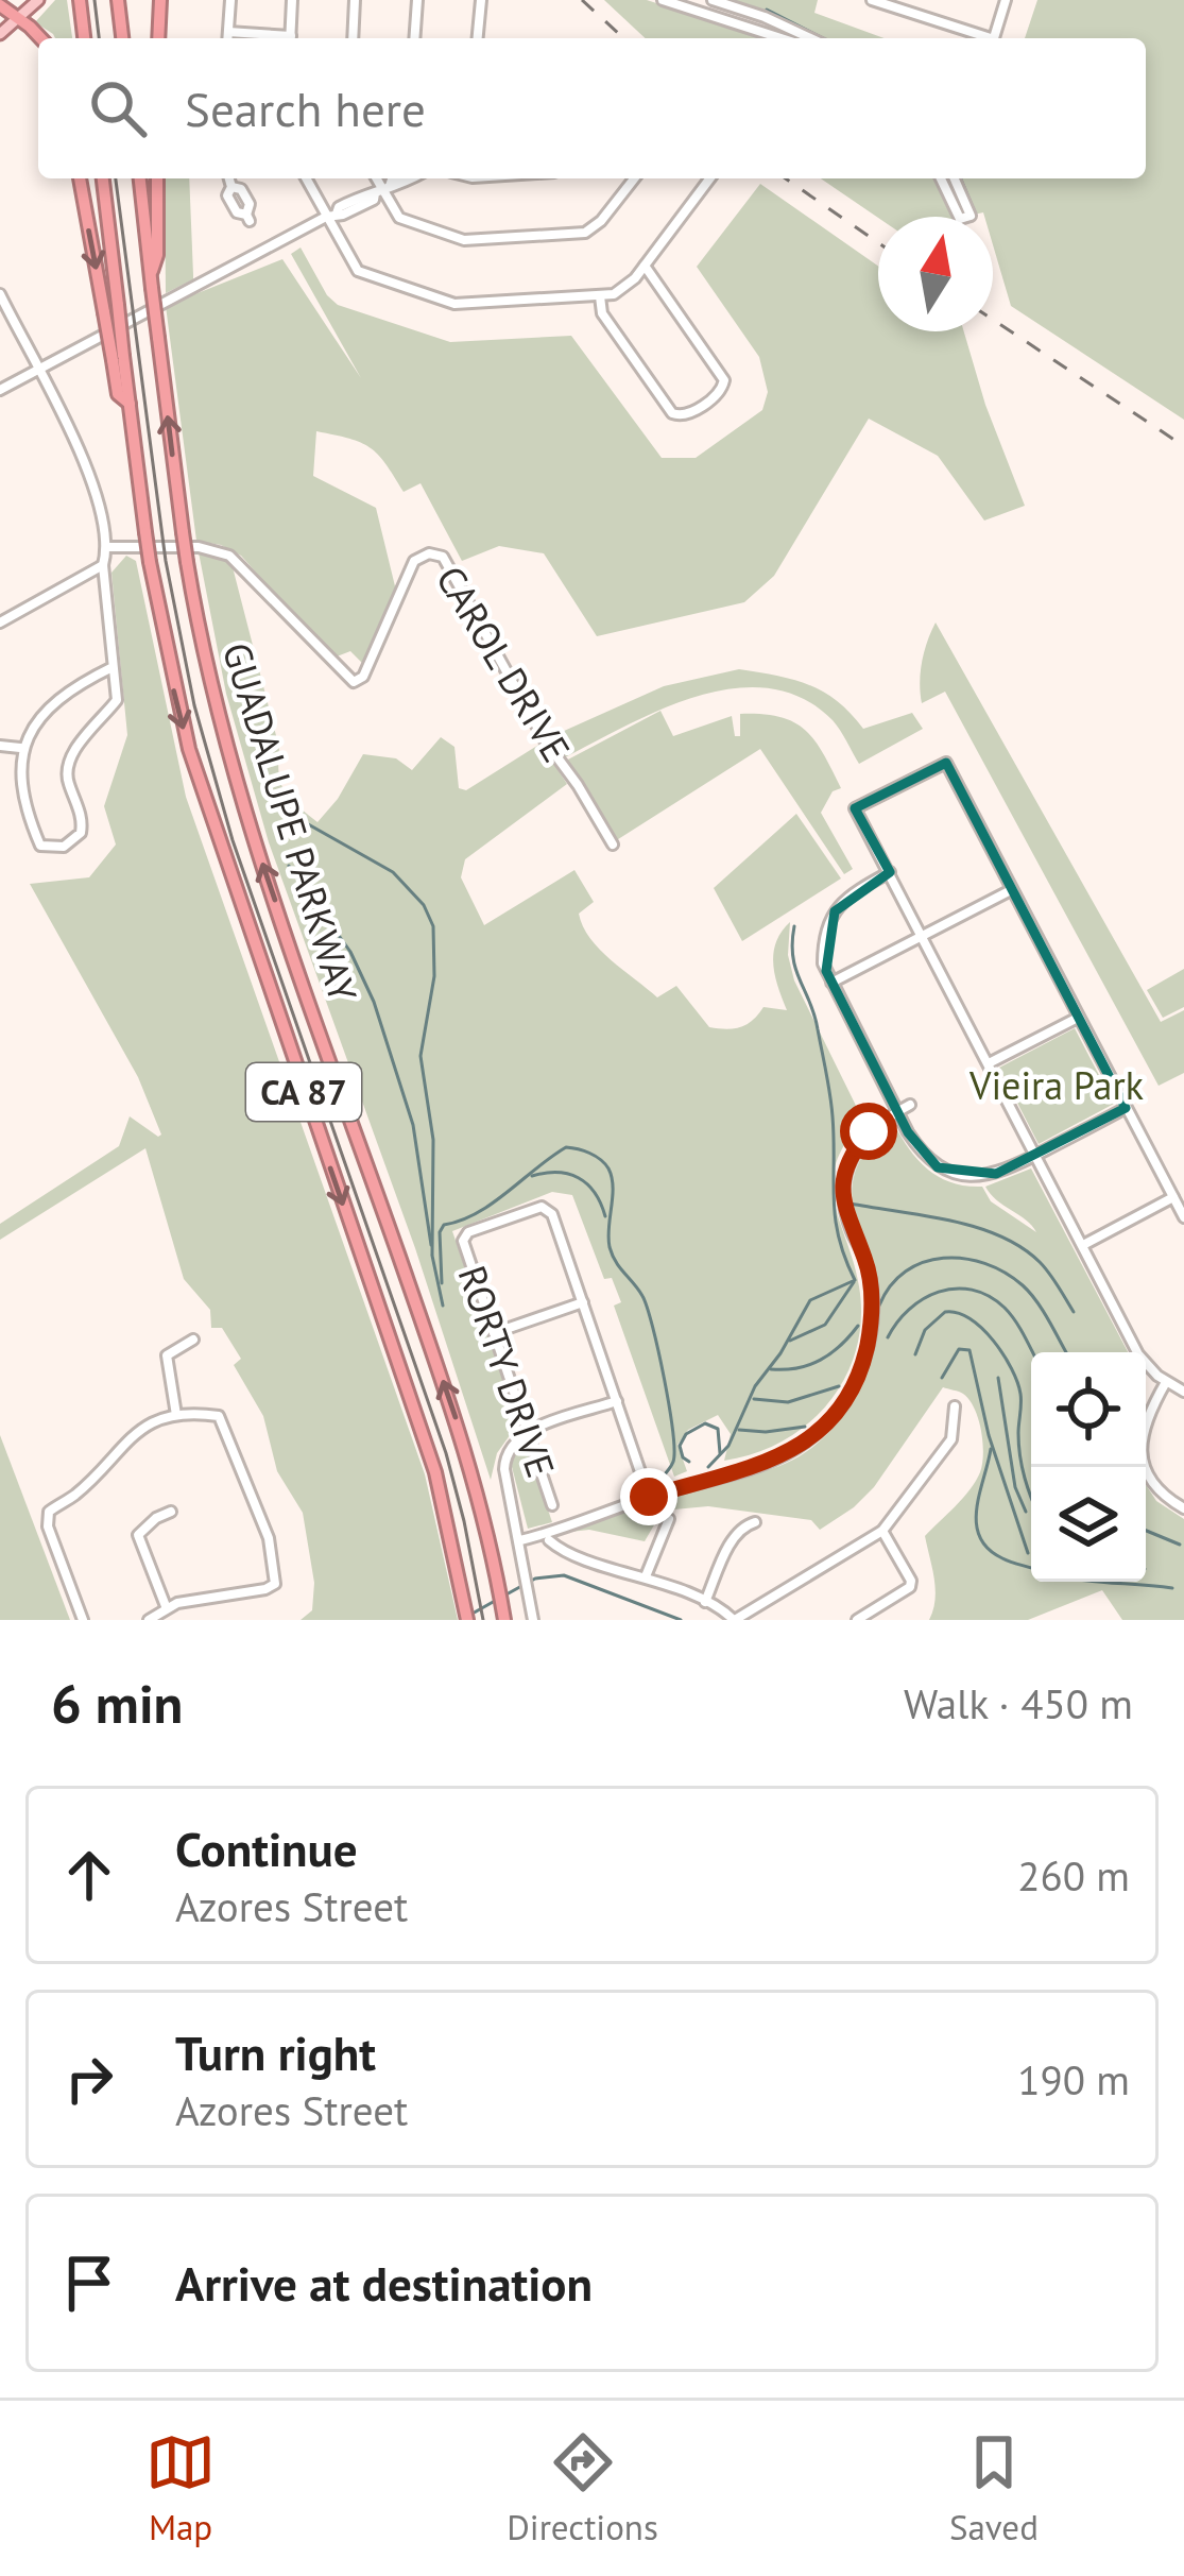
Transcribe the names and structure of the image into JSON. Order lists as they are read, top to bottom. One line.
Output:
{"streets":{"highway":["GUADALUPE PARKWAY","CA 87"],"street":["CAROL DRIVE","RORTY DRIVE"]},"parks":["Vieira Park"],"north":"top","page":{"search":"Search here","heading":["6 min","Walk · 450 m"],"list":[["Continue","Azores Street","260 m"],["Turn right","Azores Street","190 m"],"Arrive at destination"],"nav":["Map","Directions","Saved"]}}
